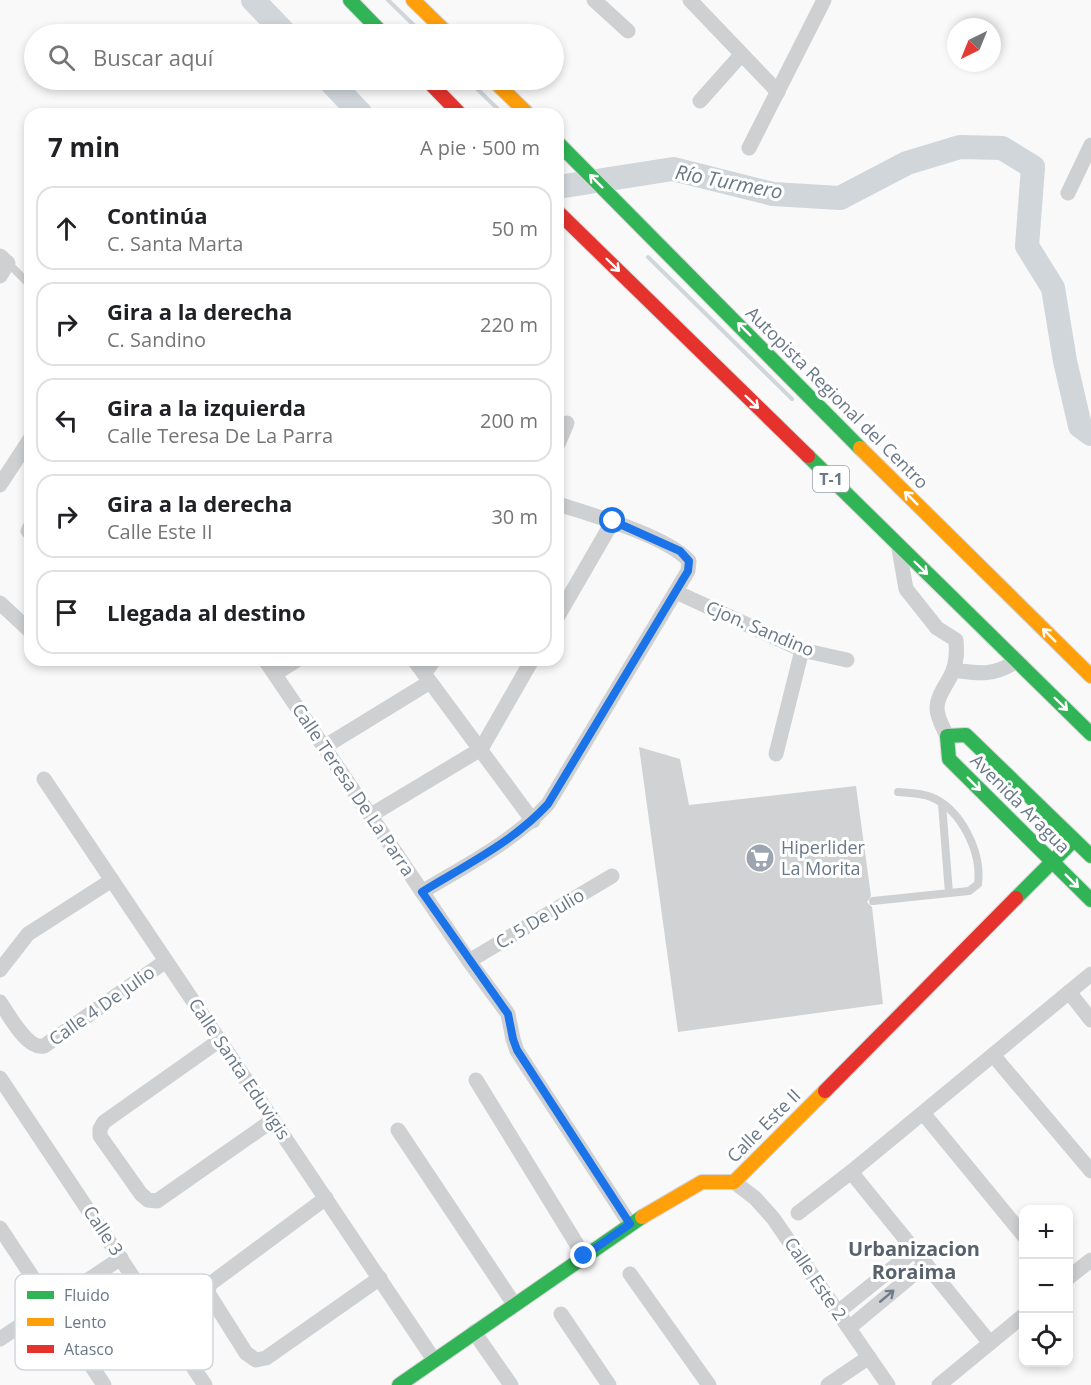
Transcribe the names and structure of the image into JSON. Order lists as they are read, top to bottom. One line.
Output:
{"streets":{"main road":["Autopista Regional del Centro","T-1","Avenida Aragua","Calle Este II"],"street":["Cjon. Sandino","Calle Teresa De La Parra","C. 5 De Julio","Calle 4 De Julio","Calle Santa Eduvigis","Calle 3","Calle Este 2"]},"crossings":[["Calle Teresa De La Parra","C. 5 De Julio"],["Calle Teresa De La Parra","Calle Este II"],["Avenida Aragua","Calle Este II"],["Calle 4 De Julio","Calle Santa Eduvigis"],["Calle Santa Eduvigis","Calle Este II"],["Calle Este II","Calle Este 2"]],"districts":["Urbanizacion Roraima"],"water":["Río Turmero"],"places":{"supermarket":["Hiperlider La Morita"]},"legend":["Fluido","Lento","Atasco"],"north":"bottom left","page":{"search":"Buscar aquí","heading":["7 min","A pie · 500 m"],"list":[["Continúa","C. Santa Marta","50 m"],["Gira a la derecha","C. Sandino","220 m"],["Gira a la izquierda","Calle Teresa De La Parra","200 m"],["Gira a la derecha","Calle Este II","30 m"],"Llegada al destino"],"map_buttons":["+","−"]}}
